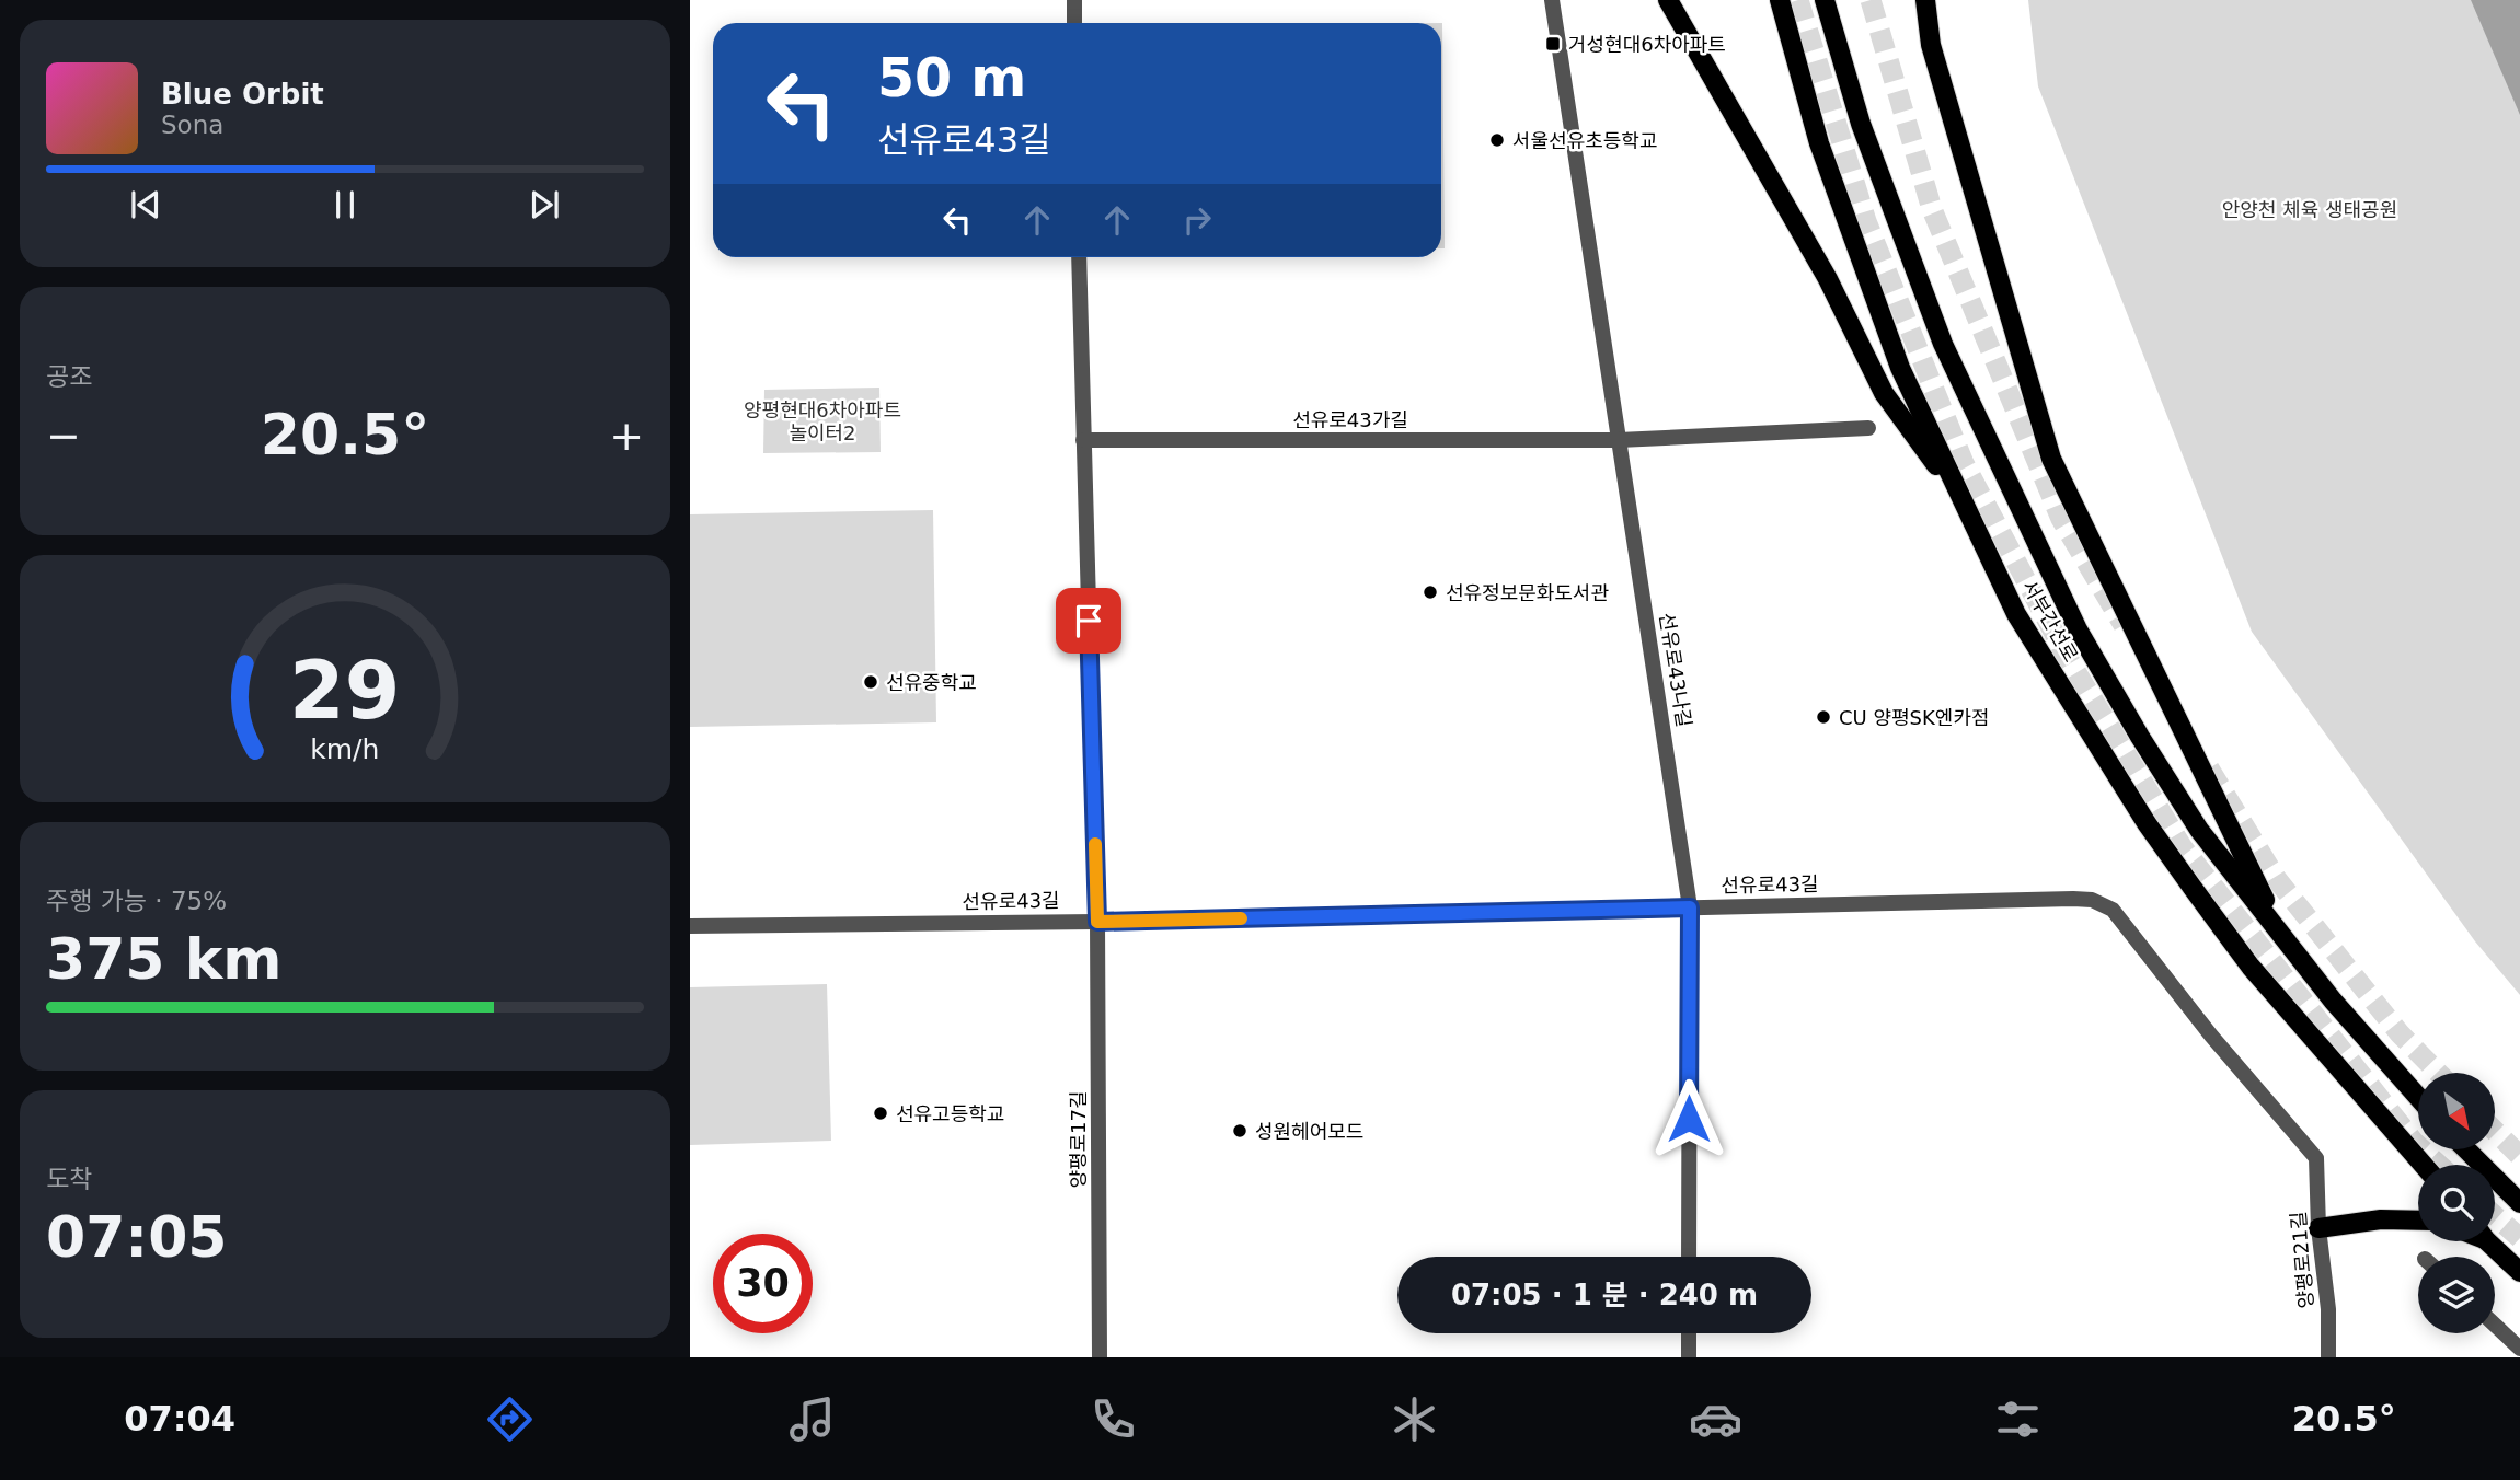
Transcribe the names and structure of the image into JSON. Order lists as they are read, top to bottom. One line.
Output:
{"streets":{"main road":["서부간선로"],"street":["선유로43가길","선유로43나길","선유로43길","양평로17길","양평로21길"]},"crossings":[["선유로43가길","선유로43나길"],["선유로43나길","선유로43길"],["선유로43길","양평로17길"],["선유로43길","양평로21길"]],"parks":["안양천 체육 생태공원","양평현대6차아파트 놀이터2"],"places":{"transit":["거성현대6차아파트"],"other":["서울선유초등학교","선유정보문화도서관","선유중학교","CU 양평SK엔카점","선유고등학교","성원헤어모드"]},"north":"bottom right","page":{"turn":["50 m","선유로43길"],"song":["Blue Orbit","Sona"],"tile":["공조",["주행 가능 · 75%","375 km"],["도착","07:05"]],"heat":["−","20.5°","+"],"limit":"30","trip":"07:05 · 1 분 · 240 m","tabs":["07:04","20.5°"],"gauge":["29","km/h"]}}
